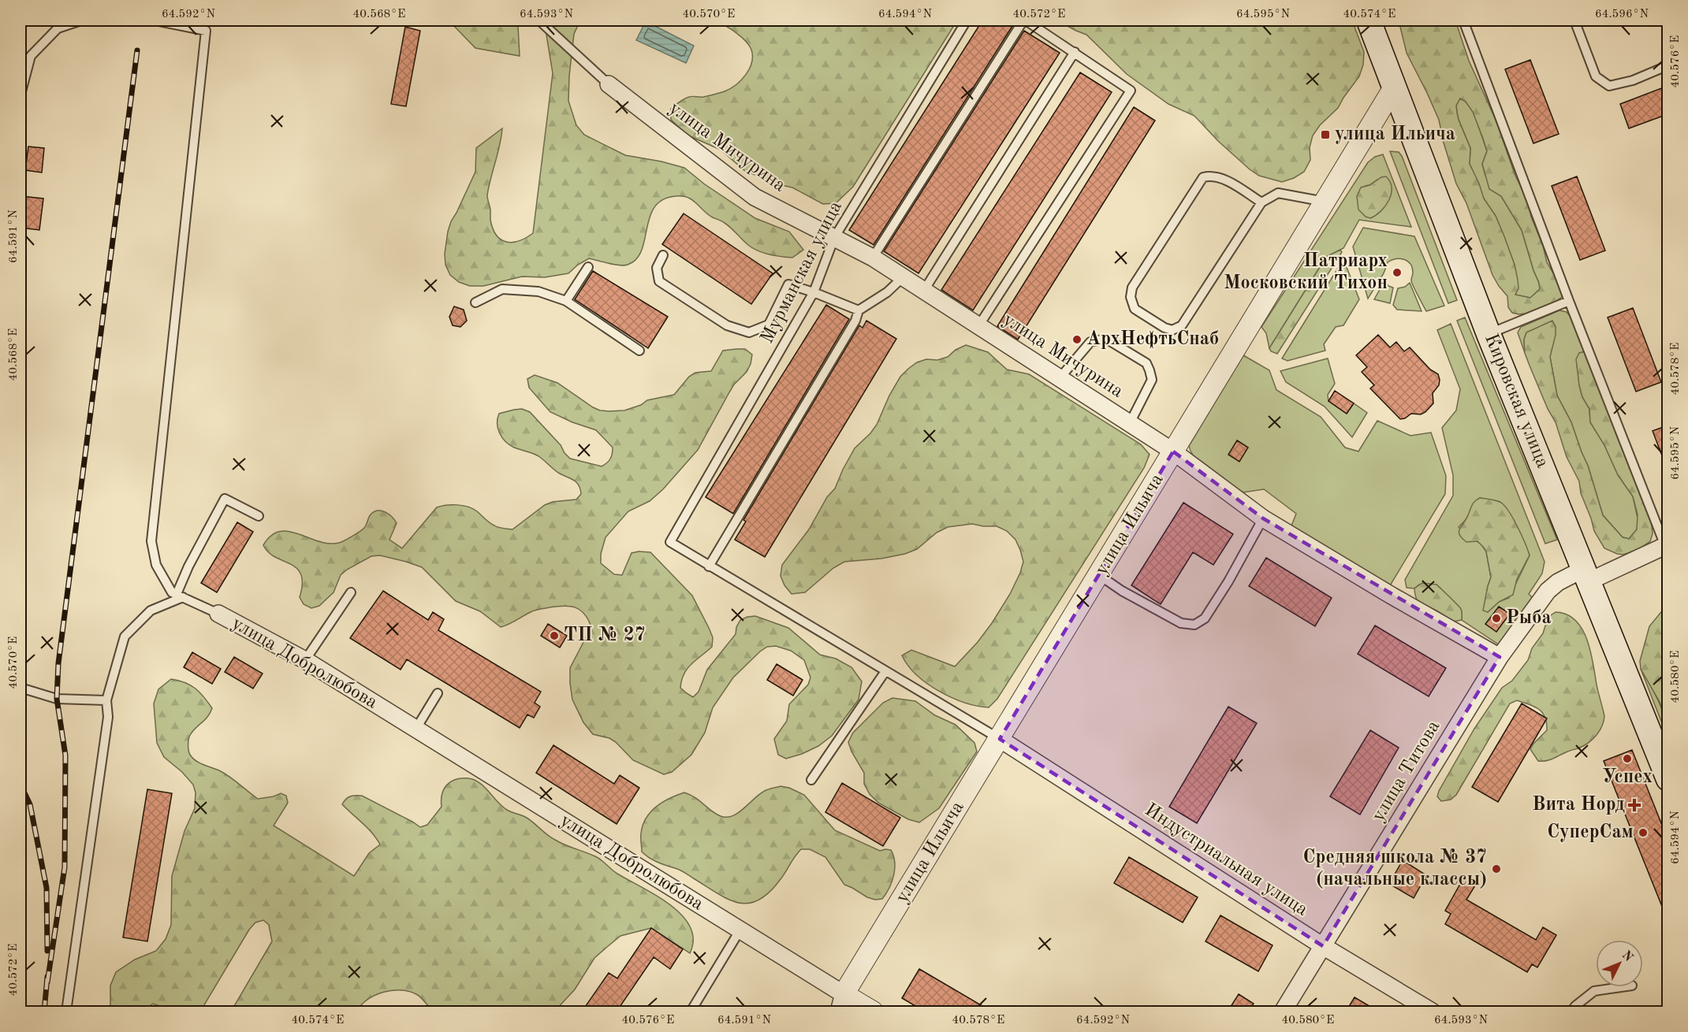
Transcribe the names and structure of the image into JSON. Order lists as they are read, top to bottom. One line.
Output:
{"streets":{"main road":["Кировская улица"],"street":["улица Мичурина","улица Ильича","улица Добролюбова","улица Титова","Индустриальная улица"],"lane":["Мурманская улица"]},"crossings":[["улица Мичурина","Мурманская улица"],["улица Мичурина","улица Ильича"],["улица Мичурина","улица Титова"],["Кировская улица","улица Ильича"],["Кировская улица","улица Титова"],["улица Ильича","улица Добролюбова"],["улица Ильича","Индустриальная улица"],["улица Титова","Индустриальная улица"]],"places":{"transit":["улица Ильича"],"other":["Патриарх Московский Тихон","АрхНефтьСнаб","Рыба","ТП № 27","Успех","СуперСам","Средняя школа № 37 (начальные классы)"],"health":["Вита Норд"]},"north":"top right","coordinates":["64.592°N","40.568°E","64.593°N","40.570°E","64.594°N","40.572°E","64.595°N","40.574°E","64.596°N","40.576°E","64.591°N","40.578°E","40.580°E"]}
